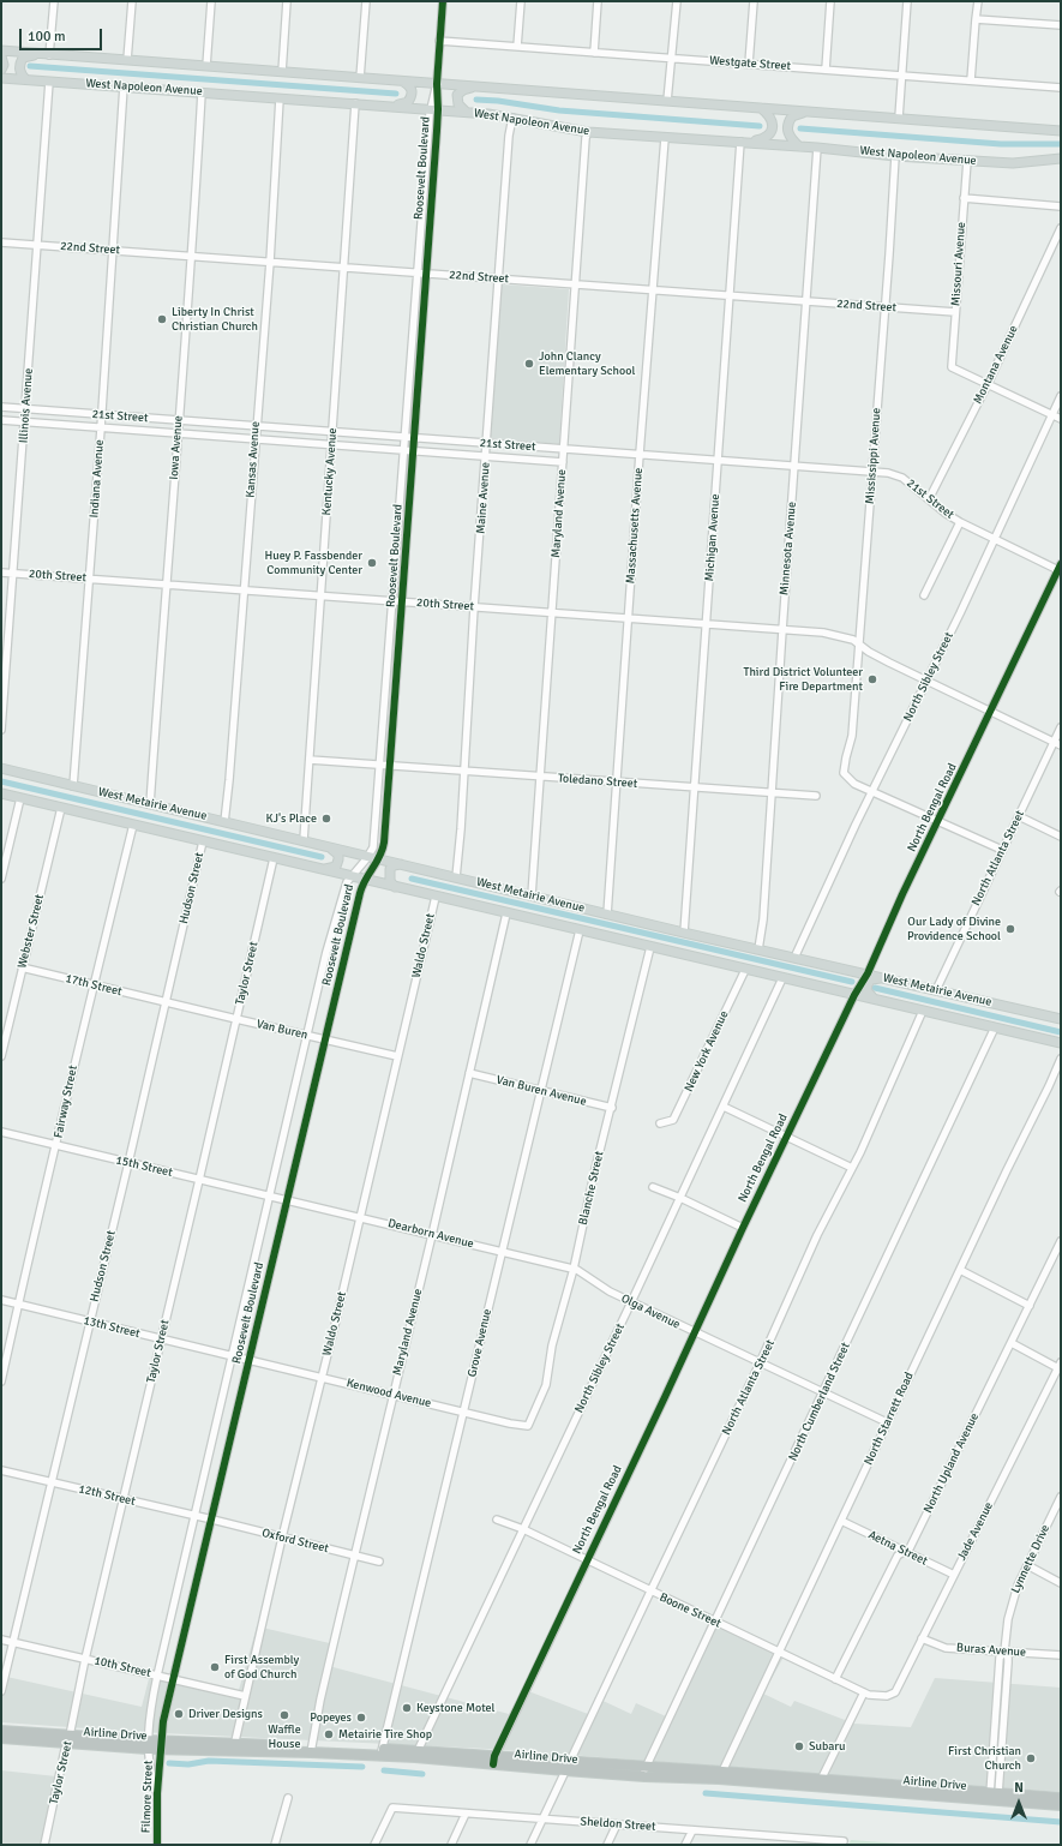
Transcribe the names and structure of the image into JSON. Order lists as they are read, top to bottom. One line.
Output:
{"streets":{"highway":["Airline Drive"],"main road":["West Napoleon Avenue","West Metairie Avenue"],"street":["Westgate Street","Roosevelt Boulevard","22nd Street","Missouri Avenue","Montana Avenue","Illinois Avenue","21st Street","Iowa Avenue","Mississippi Avenue","Kansas Avenue","Kentucky Avenue","Indiana Avenue","Maine Avenue","Maryland Avenue","Massachusetts Avenue","Michigan Avenue","Minnesota Avenue","20th Street","North Sibley Street","Toledano Street","North Bengal Road","North Atlanta Street","Hudson Street","Webster Street","Waldo Street","Taylor Street","17th Street","Van Buren","New York Avenue","Van Buren Avenue","Fairway Street","15th Street","Blanche Street","Dearborn Avenue","Olga Avenue","13th Street","Grove Avenue","Kenwood Avenue","North Cumberland Street","North Starrett Road","North Upland Avenue","12th Street","Jade Avenue","Oxford Street","Aetna Street","Lynnette Drive","Boone Street","Buras Avenue","10th Street","Filmore Street","Sheldon Street"]},"crossings":[["Westgate Street","Roosevelt Boulevard"],["West Napoleon Avenue","Roosevelt Boulevard"],["West Napoleon Avenue","Missouri Avenue"],["West Napoleon Avenue","Illinois Avenue"],["West Napoleon Avenue","Iowa Avenue"],["West Napoleon Avenue","Mississippi Avenue"],["West Napoleon Avenue","Kansas Avenue"],["West Napoleon Avenue","Kentucky Avenue"],["West Napoleon Avenue","Indiana Avenue"],["West Napoleon Avenue","Maine Avenue"],["West Napoleon Avenue","Maryland Avenue"],["West Napoleon Avenue","Massachusetts Avenue"],["West Napoleon Avenue","Michigan Avenue"],["West Napoleon Avenue","Minnesota Avenue"],["Roosevelt Boulevard","22nd Street"],["Roosevelt Boulevard","21st Street"],["Roosevelt Boulevard","20th Street"],["Roosevelt Boulevard","Toledano Street"],["Roosevelt Boulevard","West Metairie Avenue"],["Roosevelt Boulevard","Van Buren"],["Roosevelt Boulevard","15th Street"],["Roosevelt Boulevard","Dearborn Avenue"],["Roosevelt Boulevard","13th Street"],["Roosevelt Boulevard","Kenwood Avenue"],["Roosevelt Boulevard","12th Street"],["Roosevelt Boulevard","Oxford Street"],["Roosevelt Boulevard","10th Street"],["Roosevelt Boulevard","Airline Drive"],["Roosevelt Boulevard","Filmore Street"],["22nd Street","Missouri Avenue"],["22nd Street","Illinois Avenue"],["22nd Street","Iowa Avenue"],["22nd Street","Mississippi Avenue"],["22nd Street","Kansas Avenue"],["22nd Street","Kentucky Avenue"],["22nd Street","Indiana Avenue"],["22nd Street","Maine Avenue"],["22nd Street","Maryland Avenue"],["22nd Street","Massachusetts Avenue"],["22nd Street","Michigan Avenue"],["22nd Street","Minnesota Avenue"],["Missouri Avenue","Montana Avenue"],["Montana Avenue","21st Street"],["Illinois Avenue","21st Street"],["Illinois Avenue","20th Street"],["21st Street","Iowa Avenue"],["21st Street","Mississippi Avenue"],["21st Street","Kansas Avenue"],["21st Street","Kentucky Avenue"],["21st Street","Indiana Avenue"],["21st Street","Maine Avenue"],["21st Street","Maryland Avenue"],["21st Street","Massachusetts Avenue"],["21st Street","Michigan Avenue"],["21st Street","Minnesota Avenue"],["21st Street","North Sibley Street"],["21st Street","North Bengal Road"],["Iowa Avenue","20th Street"],["Iowa Avenue","West Metairie Avenue"],["Mississippi Avenue","20th Street"],["Mississippi Avenue","North Sibley Street"],["Kansas Avenue","20th Street"],["Kansas Avenue","West Metairie Avenue"],["Kentucky Avenue","20th Street"],["Kentucky Avenue","Toledano Street"],["Kentucky Avenue","West Metairie Avenue"],["Indiana Avenue","20th Street"],["Indiana Avenue","West Metairie Avenue"],["Maine Avenue","20th Street"],["Maine Avenue","Toledano Street"],["Maine Avenue","West Metairie Avenue"],["Maryland Avenue","20th Street"],["Maryland Avenue","Toledano Street"],["Maryland Avenue","West Metairie Avenue"],["Maryland Avenue","Van Buren Avenue"],["Maryland Avenue","Dearborn Avenue"],["Maryland Avenue","Kenwood Avenue"],["Maryland Avenue","Oxford Street"],["Maryland Avenue","Airline Drive"],["Massachusetts Avenue","20th Street"],["Massachusetts Avenue","Toledano Street"],["Massachusetts Avenue","West Metairie Avenue"],["Michigan Avenue","20th Street"],["Michigan Avenue","Toledano Street"],["Michigan Avenue","West Metairie Avenue"],["Minnesota Avenue","20th Street"],["Minnesota Avenue","Toledano Street"],["Minnesota Avenue","West Metairie Avenue"],["20th Street","North Sibley Street"],["20th Street","North Bengal Road"],["20th Street","North Atlanta Street"],["North Sibley Street","West Metairie Avenue"],["North Sibley Street","Olga Avenue"],["North Sibley Street","Boone Street"],["North Sibley Street","Airline Drive"],["West Metairie Avenue","North Bengal Road"],["West Metairie Avenue","North Atlanta Street"],["West Metairie Avenue","Hudson Street"],["West Metairie Avenue","Webster Street"],["West Metairie Avenue","Waldo Street"],["West Metairie Avenue","Taylor Street"],["West Metairie Avenue","New York Avenue"],["West Metairie Avenue","Fairway Street"],["West Metairie Avenue","Blanche Street"],["West Metairie Avenue","Grove Avenue"],["West Metairie Avenue","North Cumberland Street"],["North Bengal Road","Olga Avenue"],["North Bengal Road","Boone Street"],["North Bengal Road","Airline Drive"],["North Atlanta Street","Olga Avenue"],["North Atlanta Street","Boone Street"],["North Atlanta Street","Airline Drive"],["North Atlanta Street","Sheldon Street"],["Hudson Street","17th Street"],["Hudson Street","Van Buren"],["Hudson Street","15th Street"],["Hudson Street","13th Street"],["Hudson Street","12th Street"],["Hudson Street","10th Street"],["Webster Street","17th Street"],["Waldo Street","Van Buren"],["Waldo Street","Dearborn Avenue"],["Waldo Street","Kenwood Avenue"],["Waldo Street","Oxford Street"],["Waldo Street","10th Street"],["Waldo Street","Airline Drive"],["Taylor Street","Van Buren"],["Taylor Street","15th Street"],["Taylor Street","13th Street"],["Taylor Street","12th Street"],["Taylor Street","10th Street"],["Taylor Street","Airline Drive"],["17th Street","Van Buren"],["17th Street","Fairway Street"],["Van Buren Avenue","Blanche Street"],["Van Buren Avenue","Grove Avenue"],["Fairway Street","15th Street"],["Fairway Street","13th Street"],["15th Street","Dearborn Avenue"],["Blanche Street","Dearborn Avenue"],["Blanche Street","Olga Avenue"],["Blanche Street","Kenwood Avenue"],["Dearborn Avenue","Olga Avenue"],["Dearborn Avenue","Grove Avenue"],["Olga Avenue","North Cumberland Street"],["Olga Avenue","North Starrett Road"],["13th Street","Kenwood Avenue"],["Grove Avenue","Kenwood Avenue"],["Grove Avenue","Airline Drive"],["North Cumberland Street","Boone Street"],["North Cumberland Street","Airline Drive"],["North Starrett Road","Aetna Street"],["North Starrett Road","Boone Street"],["North Starrett Road","Airline Drive"],["North Upland Avenue","Aetna Street"],["North Upland Avenue","Boone Street"],["12th Street","Oxford Street"],["Jade Avenue","Aetna Street"],["Jade Avenue","Boone Street"],["Jade Avenue","Buras Avenue"],["Lynnette Drive","Buras Avenue"],["Lynnette Drive","Airline Drive"],["Airline Drive","Filmore Street"]],"places":["Liberty In Christ Christian Church","John Clancy Elementary School","Huey P. Fassbender Community Center","Third District Volunteer Fire Department","KJ's Place","Our Lady of Divine Providence School","First Assembly of God Church","Keystone Motel","Driver Designs","Waffle House","Popeyes","Metairie Tire Shop","Subaru","First Christian Church"],"scale_bar":"100 m","north":"top"}
